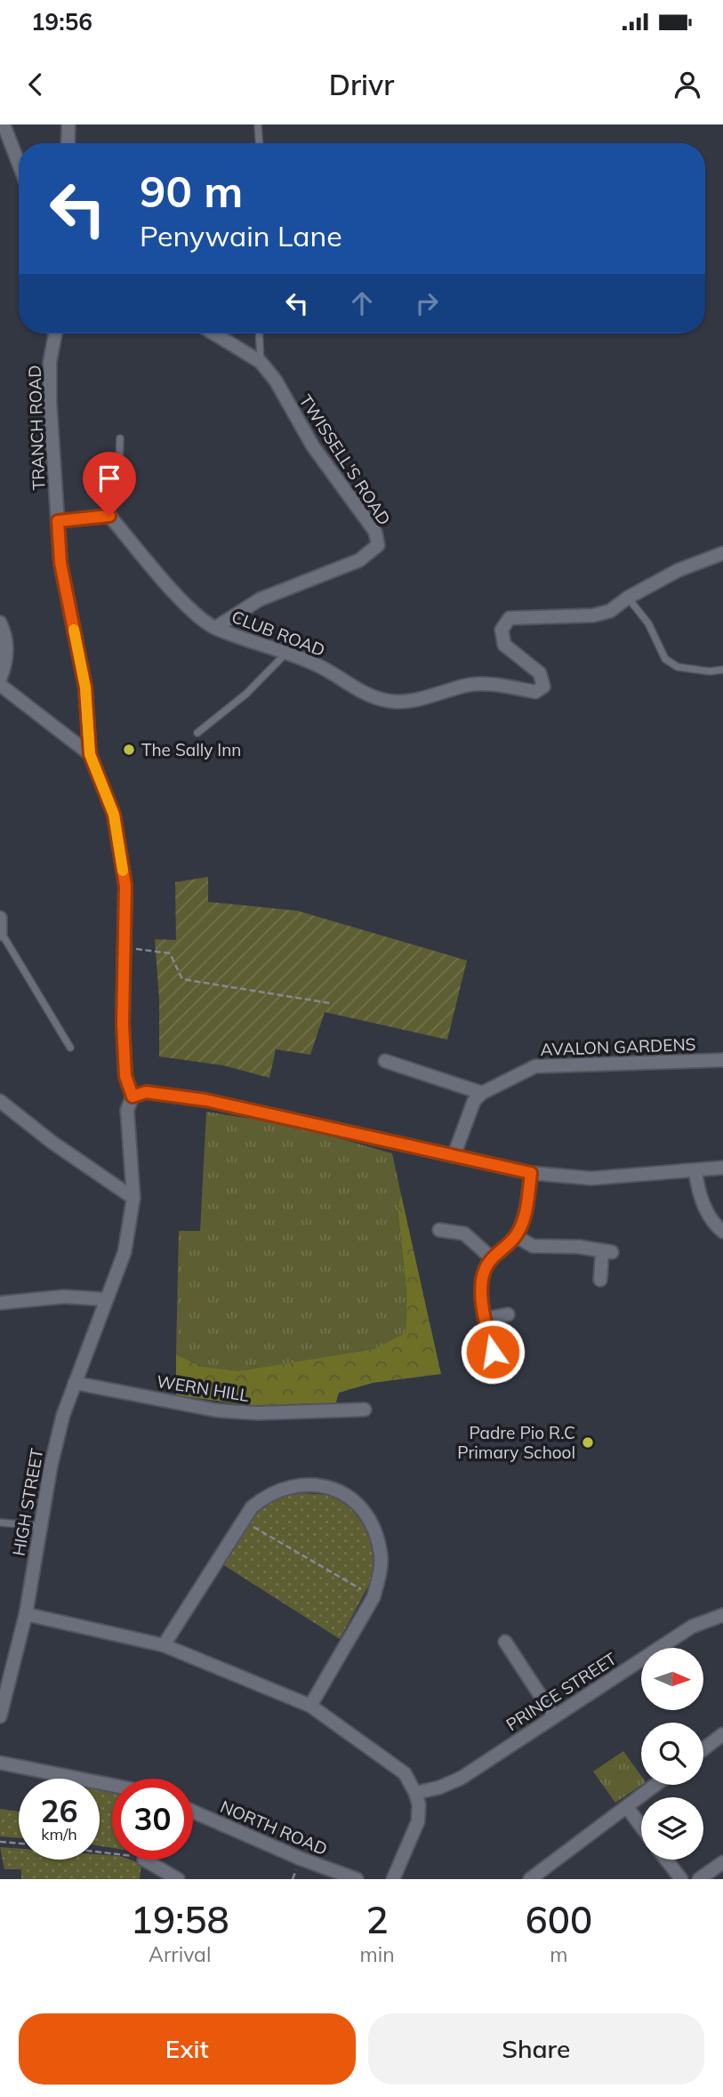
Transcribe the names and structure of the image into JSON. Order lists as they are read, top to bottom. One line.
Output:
{"streets":{"street":["TRANCH ROAD","TWISSELL'S ROAD","CLUB ROAD","AVALON GARDENS","WERN HILL","HIGH STREET","PRINCE STREET","NORTH ROAD"]},"crossings":[["TRANCH ROAD","HIGH STREET"],["TWISSELL'S ROAD","CLUB ROAD"],["WERN HILL","HIGH STREET"]],"places":["The Sally Inn","Padre Pio R.C Primary School"],"north":"right","page":{"status":"19:56","header":"Drivr","turn":["90 m","Penywain Lane"],"speed":"26 km/h","limit":"30","eta":["19:58","Arrival","2","min","600","m"],"buttons":["Exit","Share"]}}
